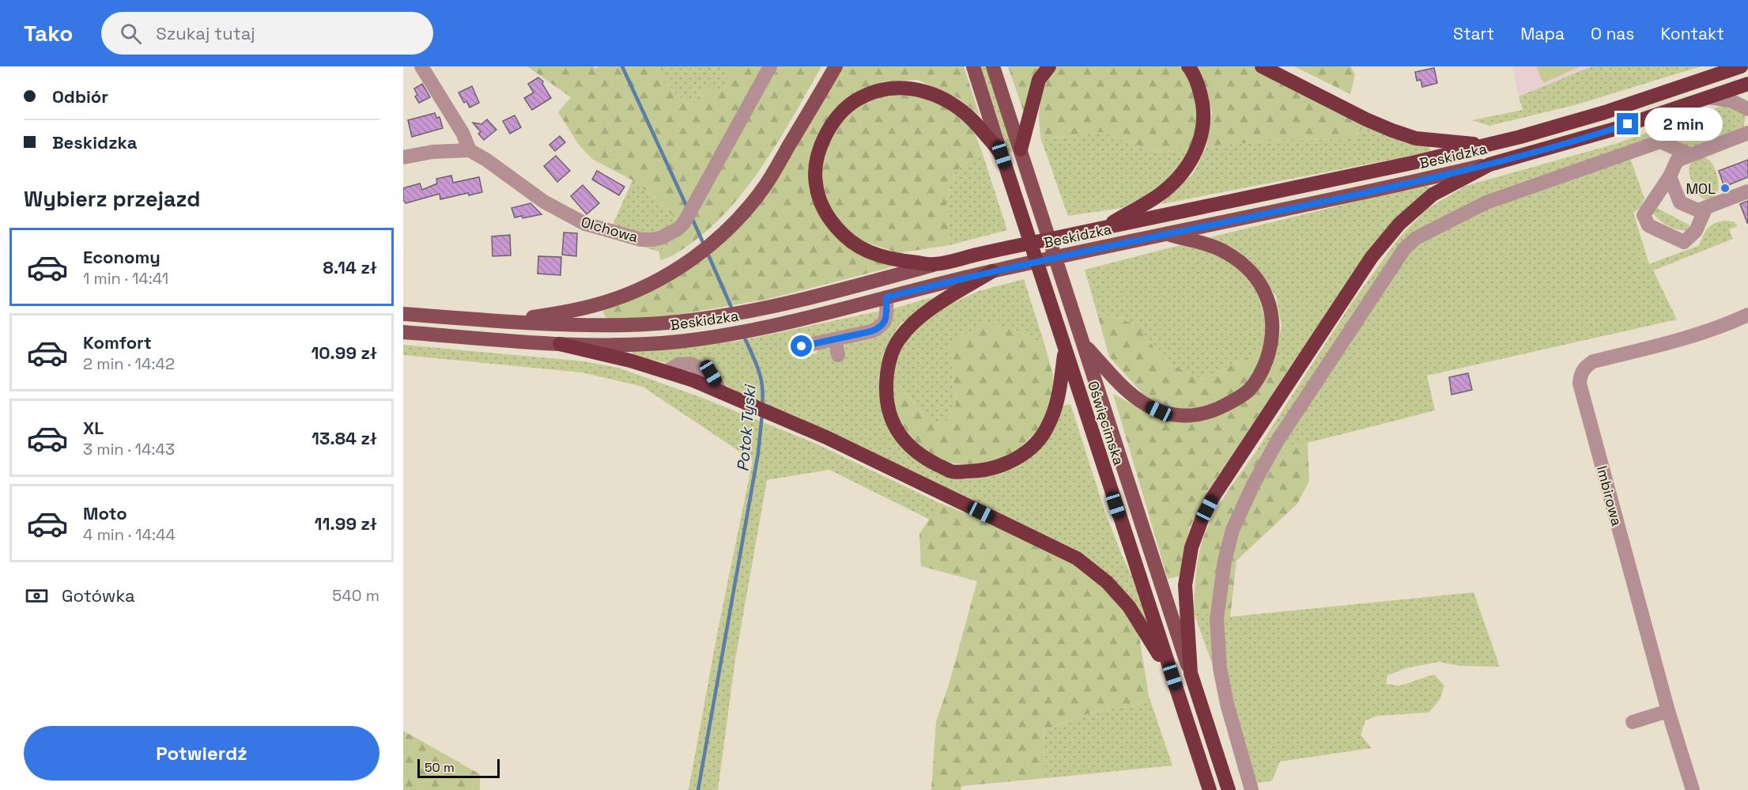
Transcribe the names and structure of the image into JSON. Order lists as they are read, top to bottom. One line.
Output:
{"streets":{"highway":["Beskidzka","Oświęcimska"],"street":["Olchowa","Imbirowa"]},"water":["Potok Tyski"],"places":["MOL"],"scale_bar":"50 m","page":{"header":"Tako","search":"Szukaj tutaj","nav":["Start","Mapa","O nas","Kontakt"],"banner":["Odbiór","Beskidzka"],"bubble":"2 min","heading":"Wybierz przejazd","list":[{"name":"Economy","note":"1 min · 14:41","value":"8.14 zł"},{"name":"Komfort","note":"2 min · 14:42","value":"10.99 zł"},{"name":"XL","note":"3 min · 14:43","value":"13.84 zł"},{"name":"Moto","note":"4 min · 14:44","value":"11.99 zł"}],"pay":["Gotówka","540 m"],"buttons":"Potwierdź","scale":"50 m"}}
